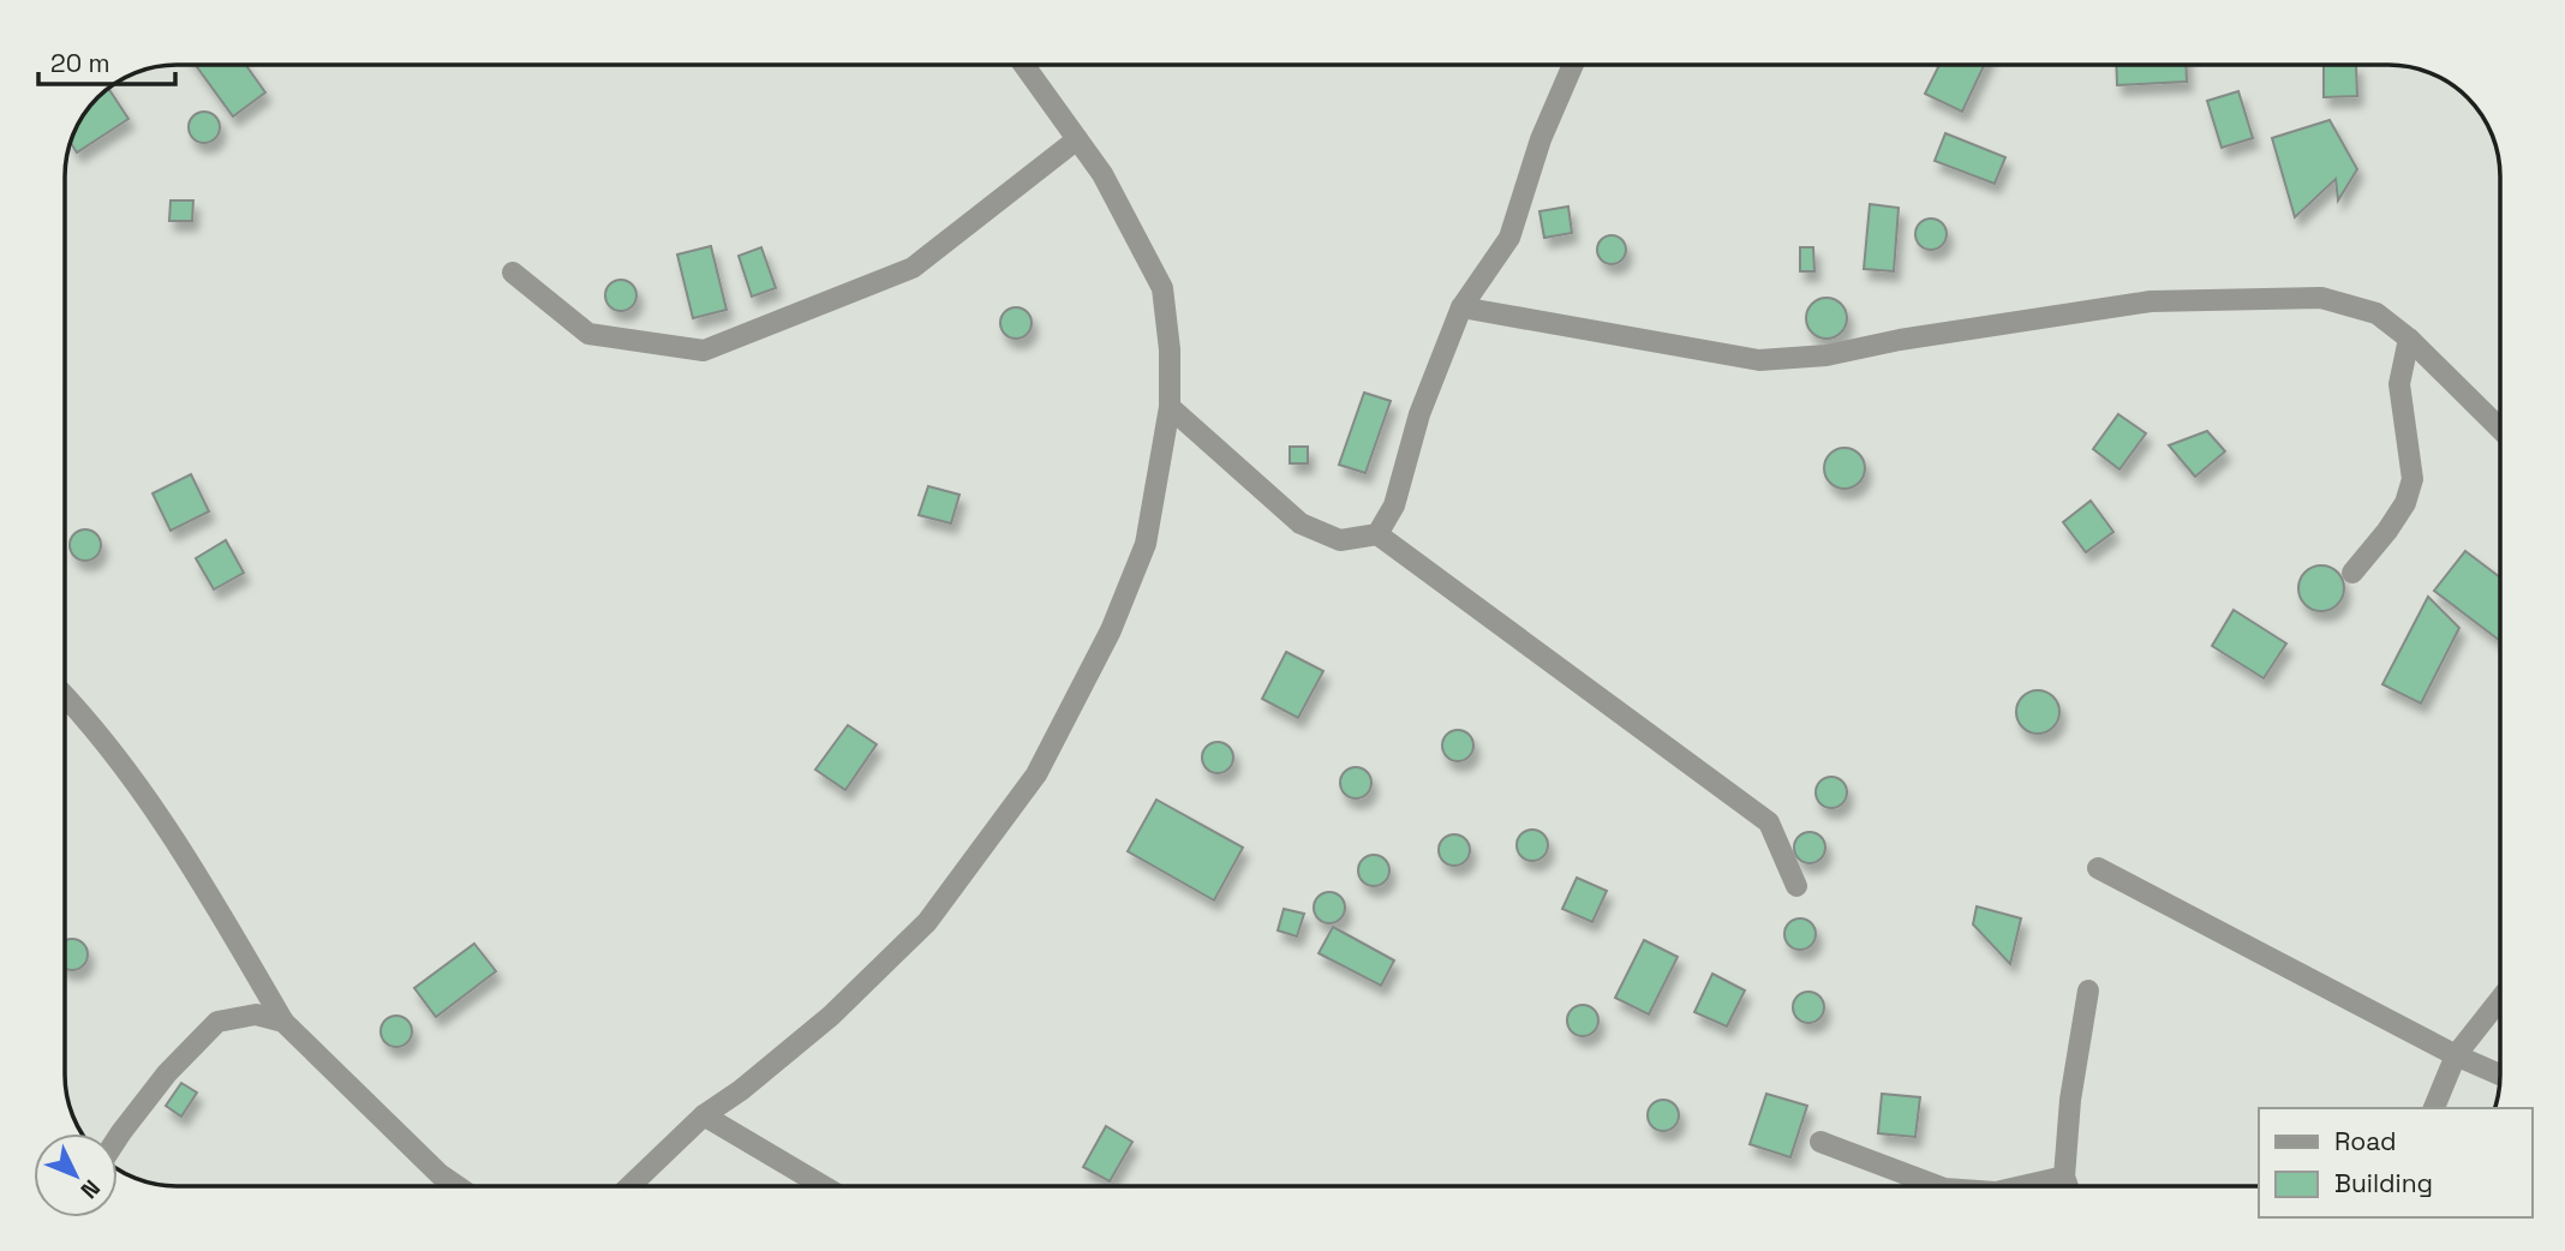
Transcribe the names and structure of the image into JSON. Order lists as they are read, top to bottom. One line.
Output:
{"legend":["Road","Building"],"scale_bar":"20 m","north":"bottom right"}
